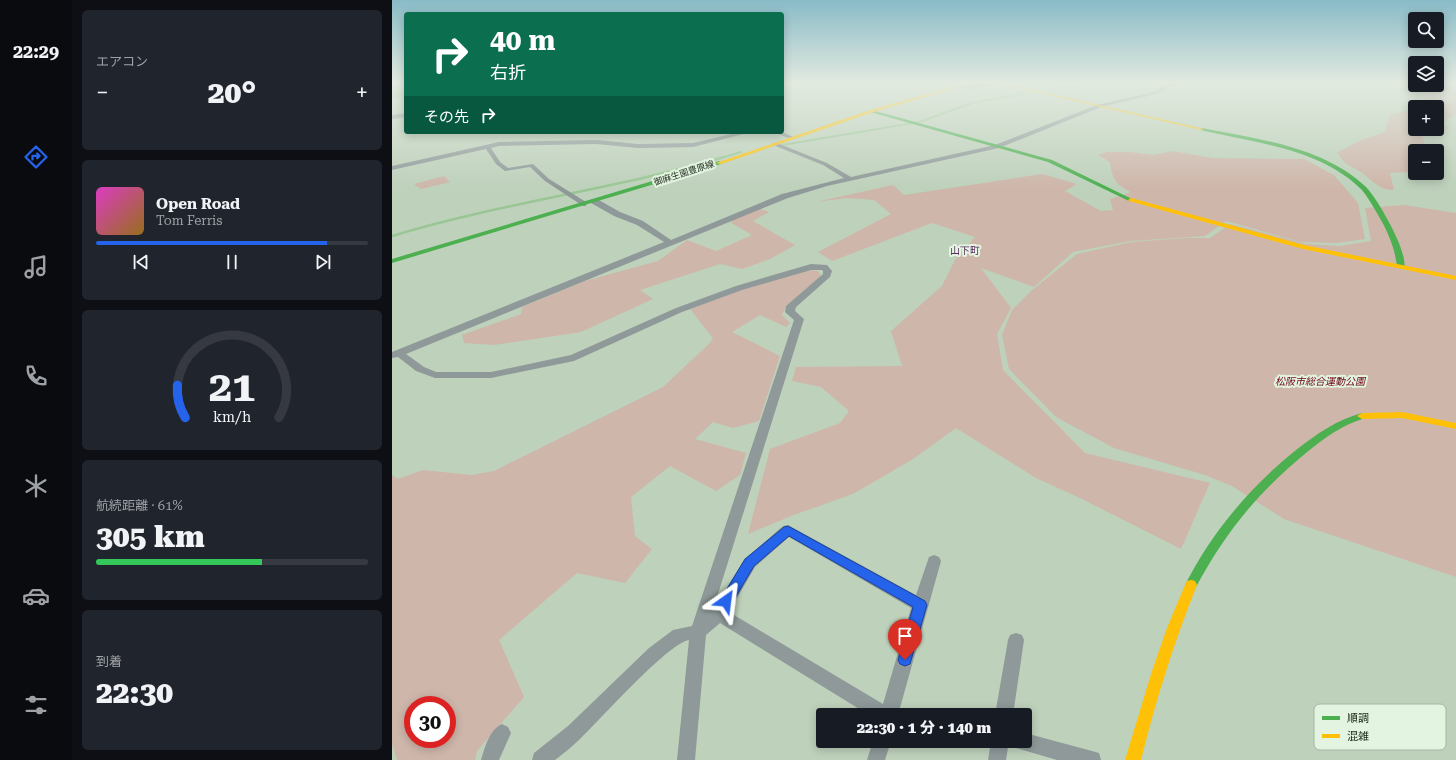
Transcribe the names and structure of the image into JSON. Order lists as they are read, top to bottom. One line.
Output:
{"streets":{"street":["御麻生園豊原線"]},"districts":["山下町"],"parks":["松阪市総合運動公園"],"legend":["順調","混雑"],"page":{"tabs":"22:29","tile":["エアコン",["航続距離 · 61%","305 km"],["到着","22:30"]],"map_buttons":["+","−"],"turn":["40 m","右折"],"heat":["−","20°","+"],"then":"その先","song":["Open Road","Tom Ferris"],"limit":"30","trip":"22:30 · 1 分 · 140 m","gauge":["21","km/h"]}}
